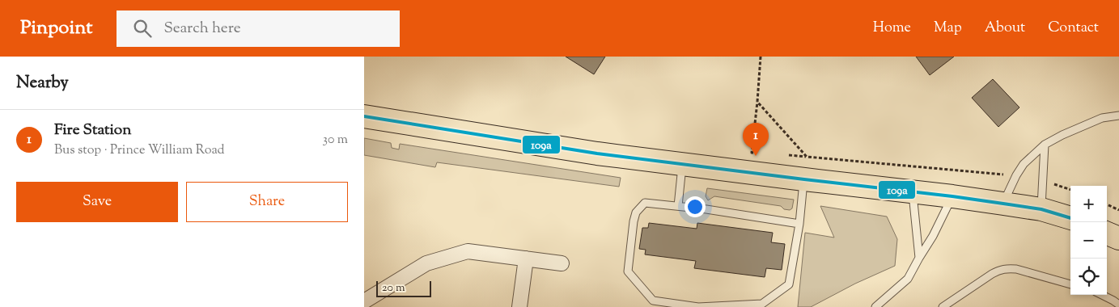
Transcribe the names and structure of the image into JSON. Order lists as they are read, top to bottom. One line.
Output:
{"lines":["transit line 109a"],"scale_bar":"20 m","page":{"header":"Pinpoint","search":"Search here","nav":["Home","Map","About","Contact"],"heading":"Nearby","list":[{"mark":"1","name":"Fire Station","note":"Bus stop · Prince William Road","value":"30 m"}],"pins":"1","buttons":["Save","Share"],"map_buttons":["+","−"],"scale":"20 m"}}
